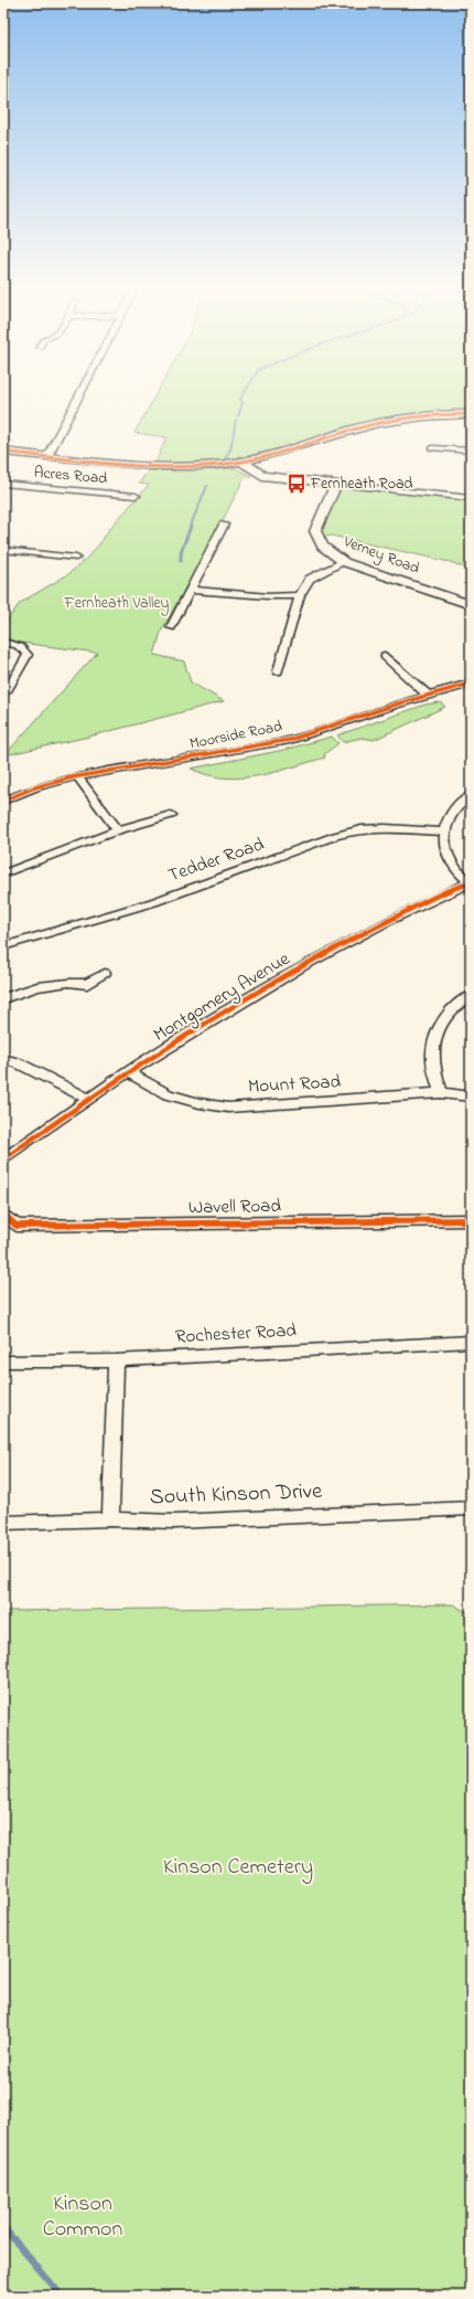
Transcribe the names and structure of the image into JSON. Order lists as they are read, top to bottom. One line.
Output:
{"streets":{"street":["Acres Road","Verney Road","Moorside Road","Tedder Road","Montgomery Avenue","Mount Road","Wavell Road","Rochester Road","South Kinson Drive"]},"crossings":[["Montgomery Avenue","Mount Road"]],"parks":["Fernheath Valley","Kinson Cemetery","Kinson Common"],"places":{"bus stop":["Fernheath Road"]}}
